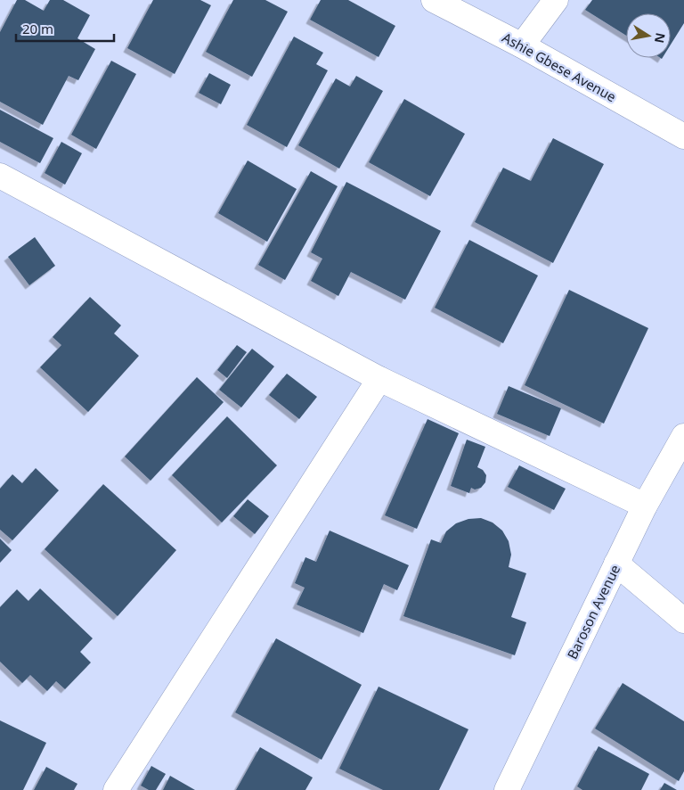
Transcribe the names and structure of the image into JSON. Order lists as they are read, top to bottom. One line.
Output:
{"streets":{"street":["Ashie Gbese Avenue","Baroson Avenue"]},"scale_bar":"20 m","north":"right"}
